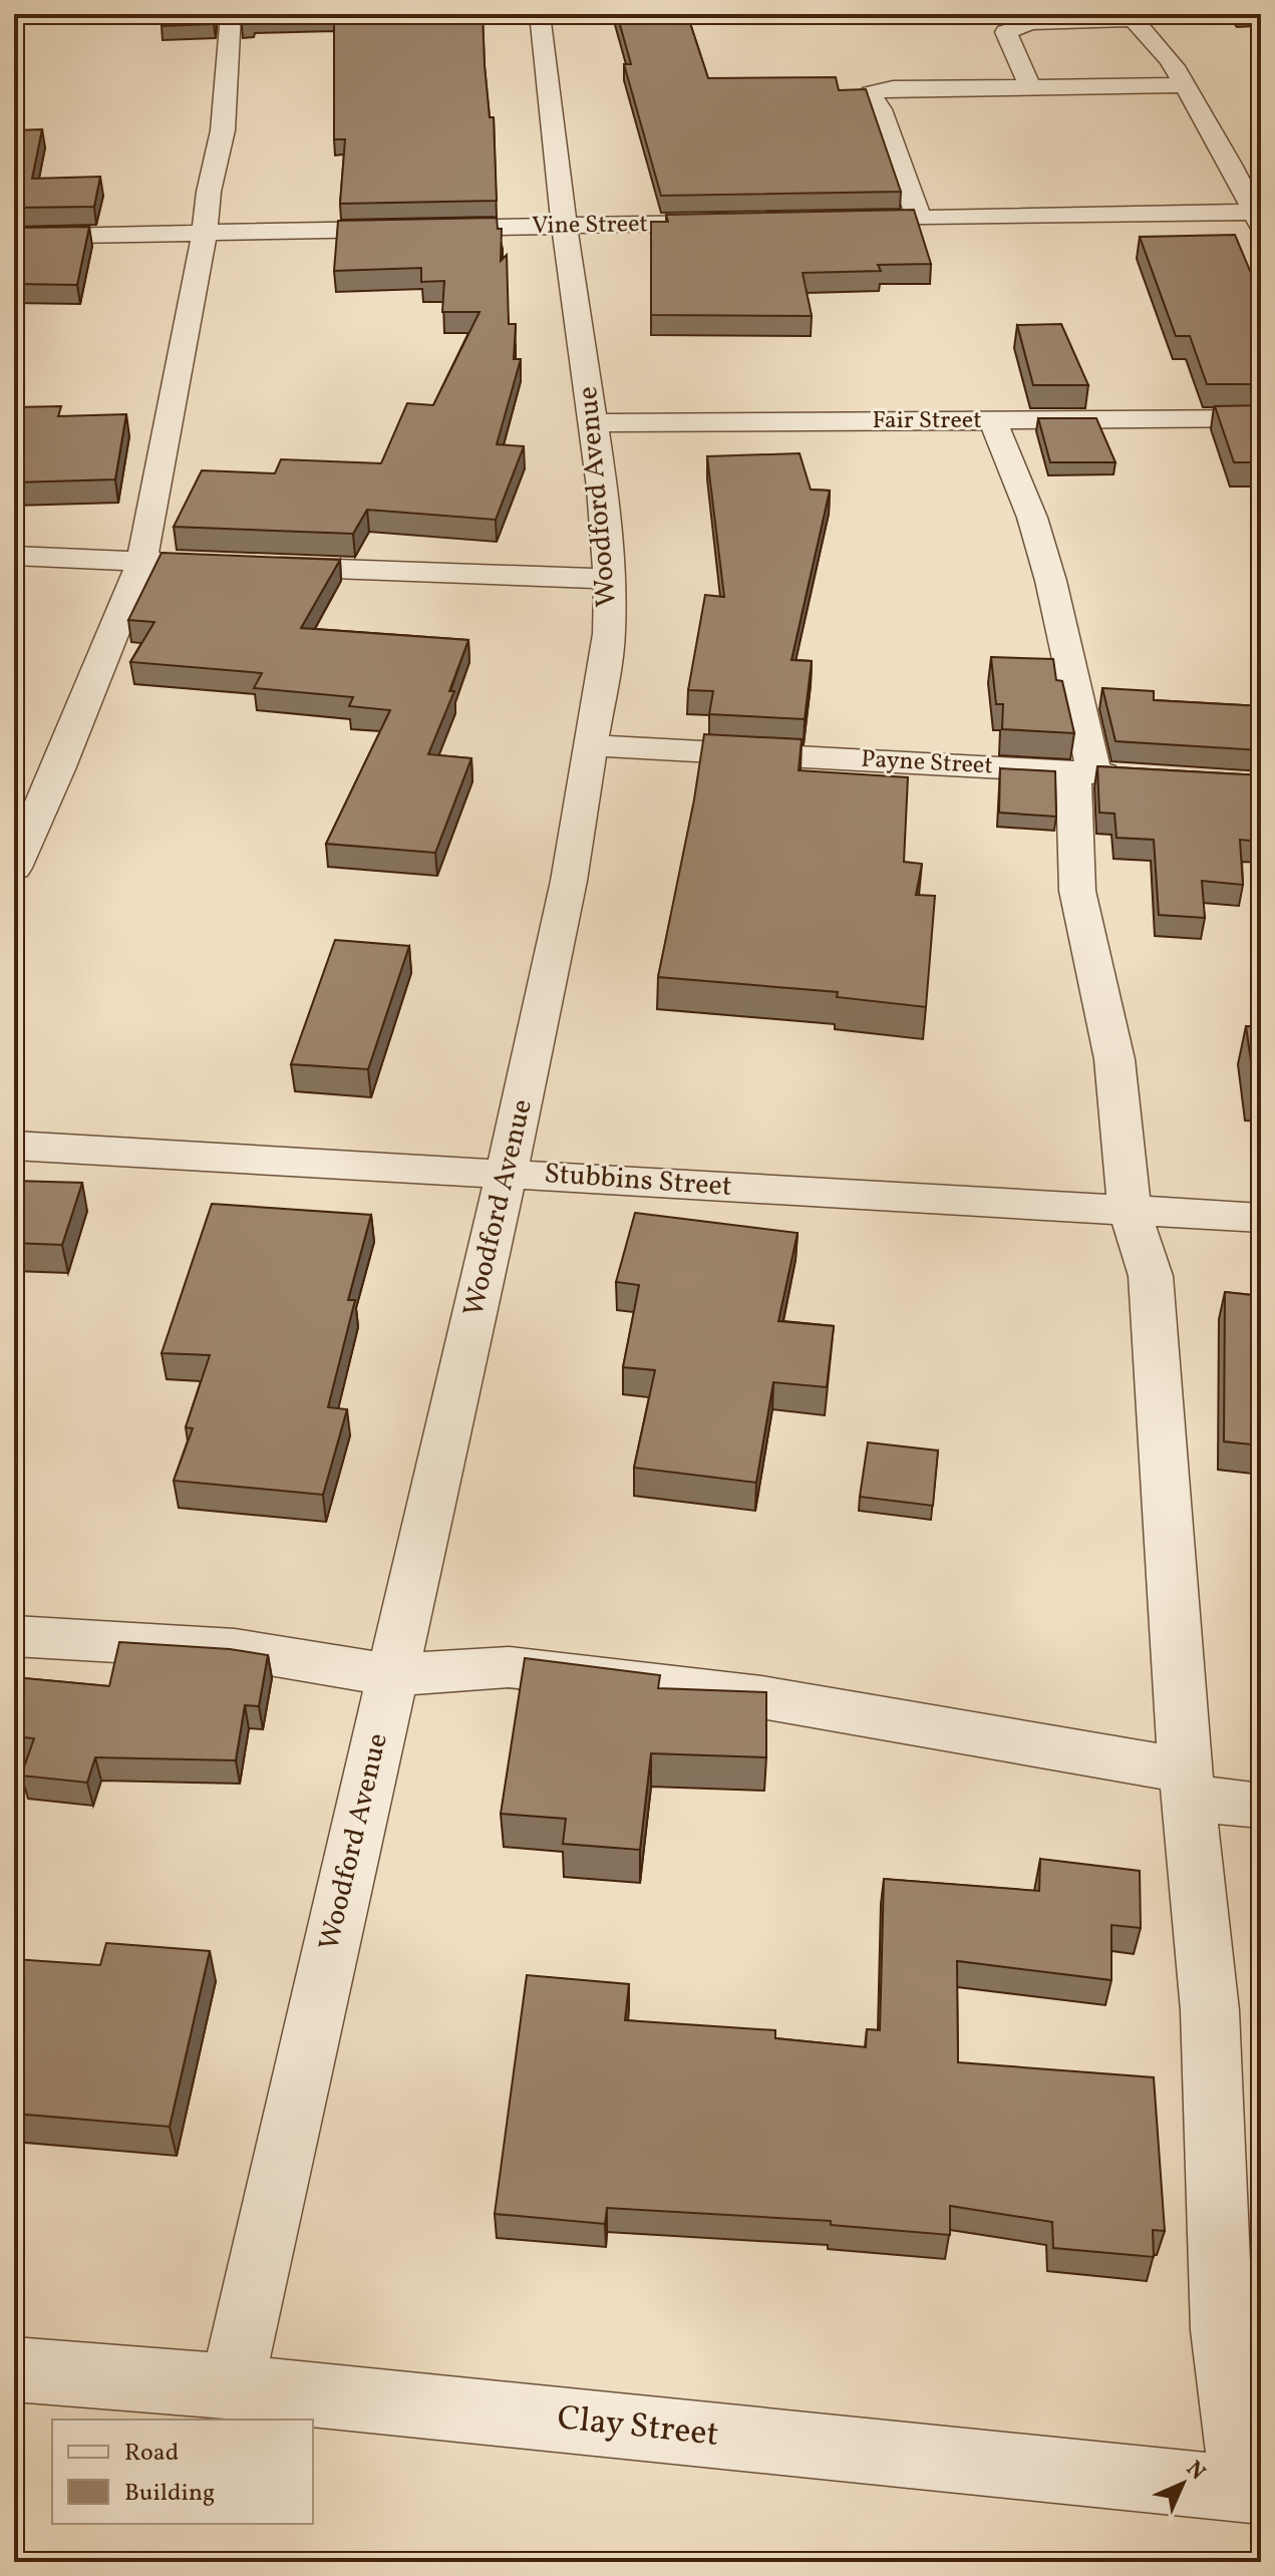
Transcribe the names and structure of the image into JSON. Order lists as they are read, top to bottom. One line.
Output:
{"streets":{"street":["Vine Street","Fair Street","Woodford Avenue","Payne Street","Stubbins Street","Clay Street"]},"crossings":[["Vine Street","Woodford Avenue"],["Fair Street","Woodford Avenue"],["Woodford Avenue","Payne Street"],["Woodford Avenue","Stubbins Street"],["Woodford Avenue","Clay Street"]],"legend":["Road","Building"],"north":"top right"}
